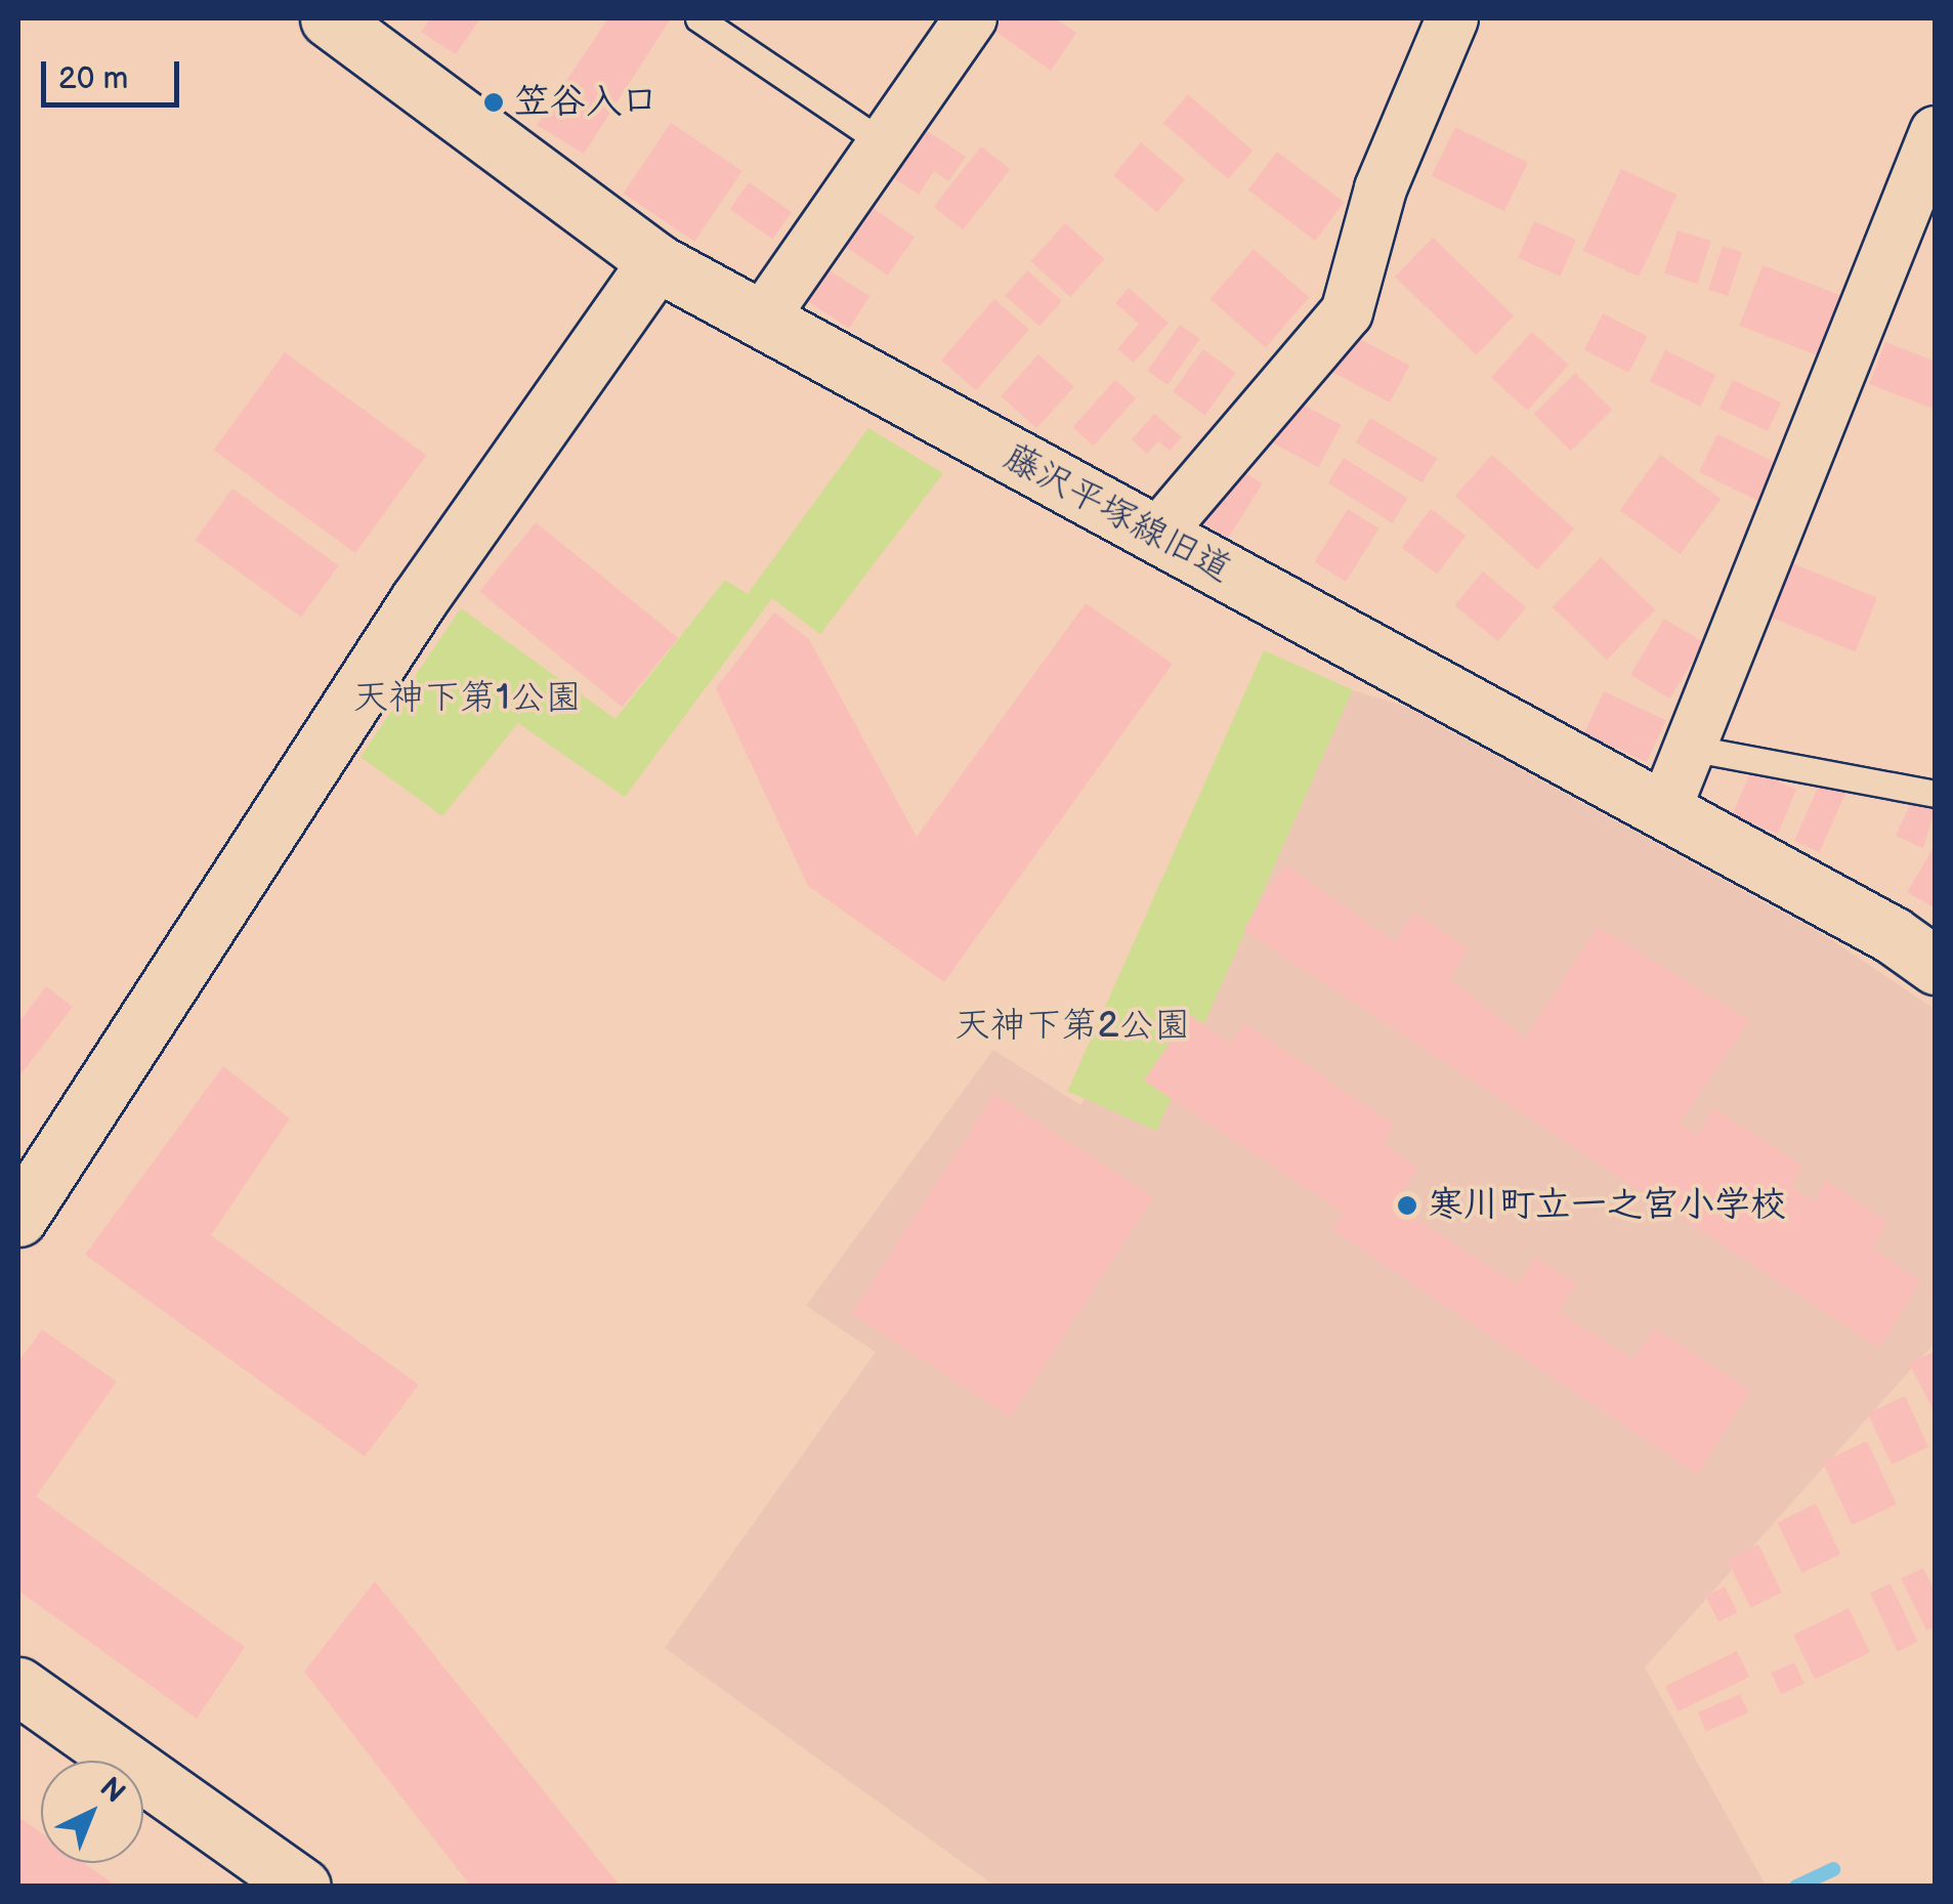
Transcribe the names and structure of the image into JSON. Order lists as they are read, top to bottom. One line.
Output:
{"streets":{"street":["藤沢平塚線旧道"]},"parks":["天神下第1公園","天神下第2公園"],"places":["笠谷入口","寒川町立一之宮小学校"],"scale_bar":"20 m","north":"top right"}
